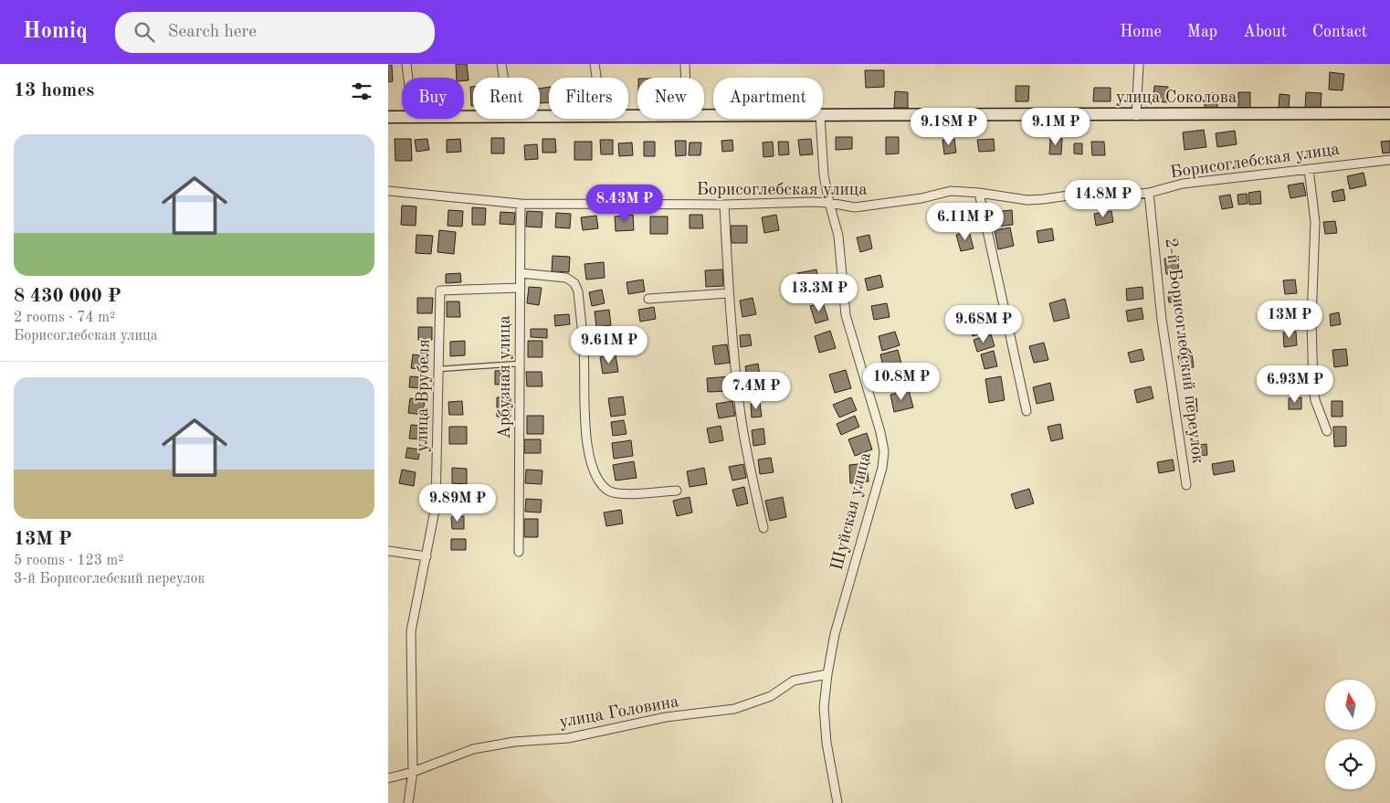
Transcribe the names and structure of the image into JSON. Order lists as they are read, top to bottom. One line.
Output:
{"streets":{"main road":["улица Соколова"],"street":["Борисоглебская улица","2-й Борисоглебский переулок","Арбузная улица","улица Врубеля","Шуйская улица","улица Головина"]},"crossings":[["Борисоглебская улица","2-й Борисоглебский переулок"],["Борисоглебская улица","Арбузная улица"],["Борисоглебская улица","Шуйская улица"],["Арбузная улица","улица Врубеля"],["улица Врубеля","улица Головина"],["Шуйская улица","улица Головина"]],"north":"top","page":{"header":"Homiq","search":"Search here","nav":["Home","Map","About","Contact"],"heading":"13 homes","chip":["Buy","Rent","Filters","New","Apartment"],"price":["9.18M ₽","9.1M ₽","14.8M ₽","8.43M ₽","6.11M ₽","13.3M ₽","13M ₽","9.68M ₽","9.61M ₽","10.8M ₽","6.93M ₽","7.4M ₽","9.89M ₽"],"list":[{"name":"8 430 000 ₽","note":"2 rooms · 74 m² · Борисоглебская улица"},{"name":"13M ₽","note":"5 rooms · 123 m² · 3-й Борисоглебский переулок"}]}}
